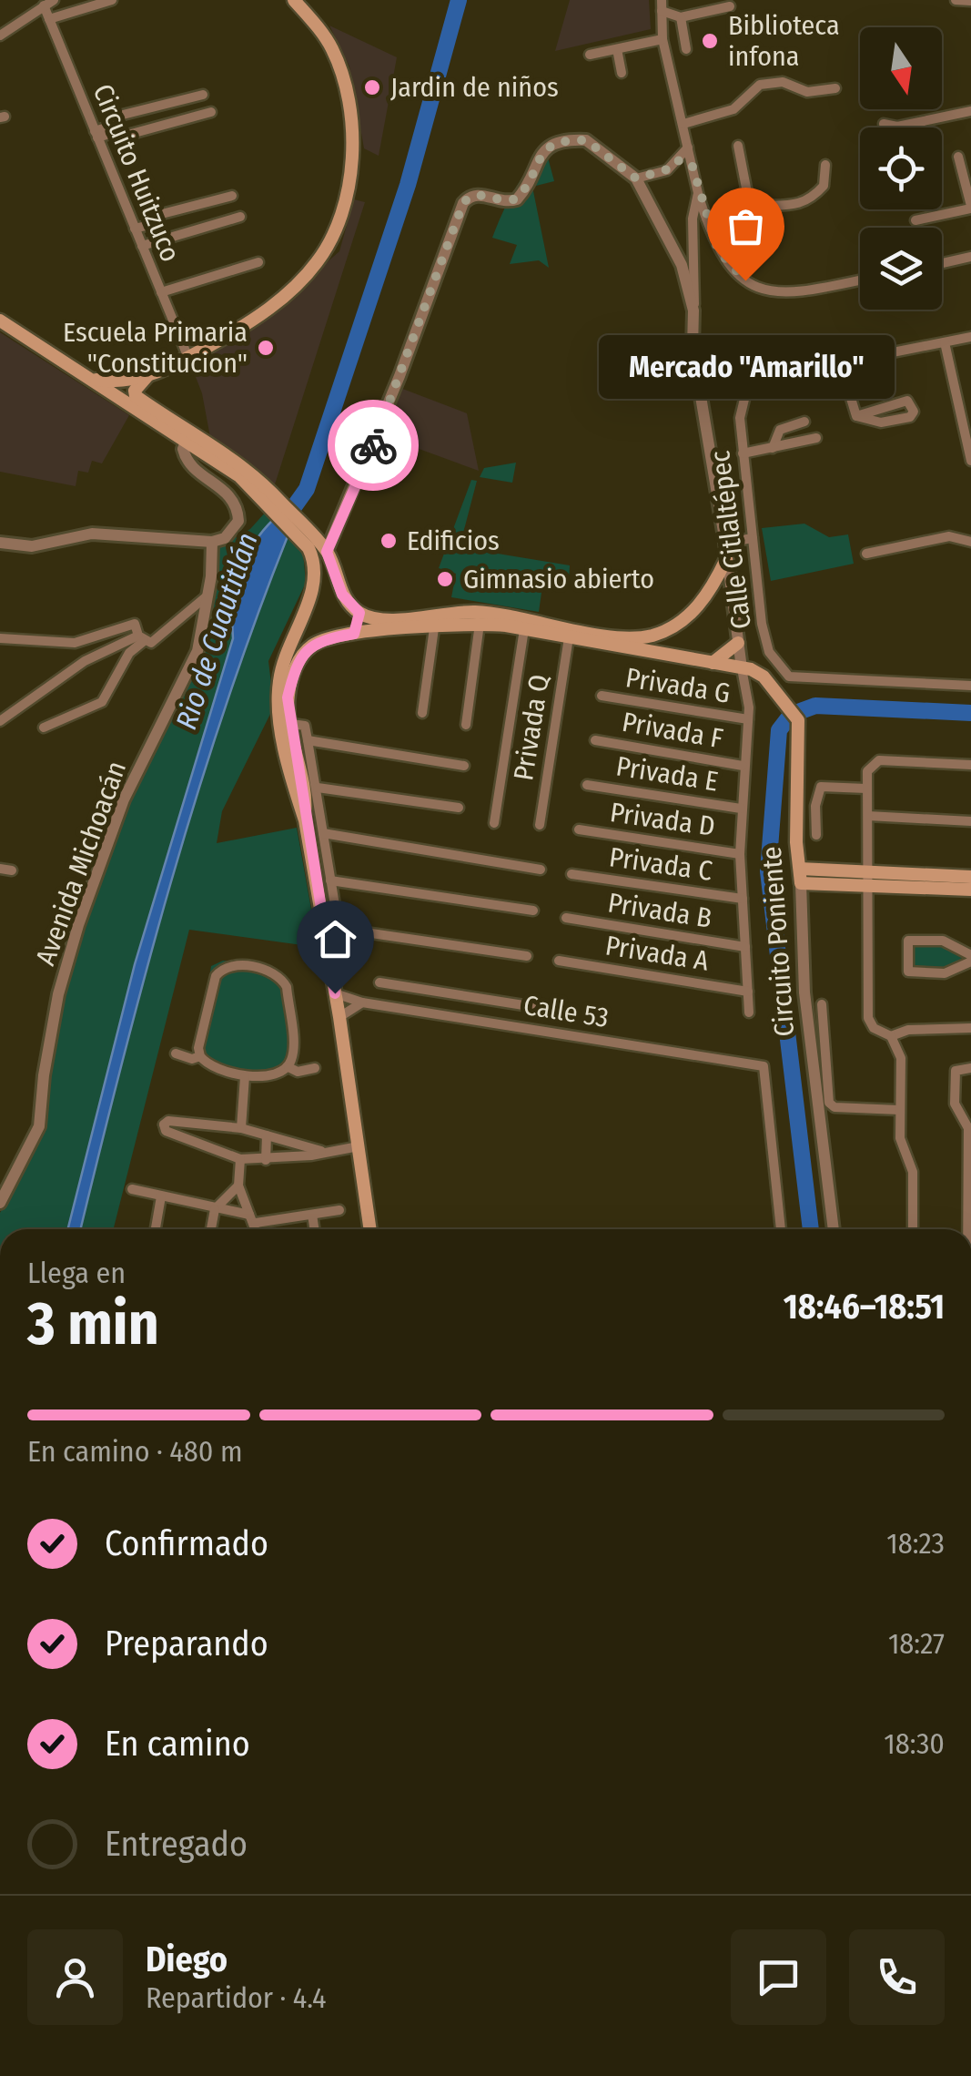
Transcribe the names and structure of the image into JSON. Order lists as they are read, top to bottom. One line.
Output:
{"streets":{"main road":["Circuito Poniente"],"street":["Circuito Huitzuco","Calle Citlaltépec","Privada G","Privada Q","Privada F","Privada E","Privada D","Avenida Michoacán","Privada C","Privada B","Privada A","Calle 53"]},"water":["Rio de Cuautitlán"],"places":["Biblioteca infona","Jardin de niños","Mercado \"Amarillo\"","Escuela Primaria \"Constitucion\"","Edificios","Gimnasio abierto"],"north":"bottom","page":{"bubble":"Mercado \"Amarillo\"","heading":["3 min","Llega en","18:46–18:51"],"panel":["Diego","Repartidor · 4.4"],"bar":"En camino · 480 m","list":[["Confirmado","18:23"],["Preparando","18:27"],["En camino","18:30"],"Entregado"]}}
